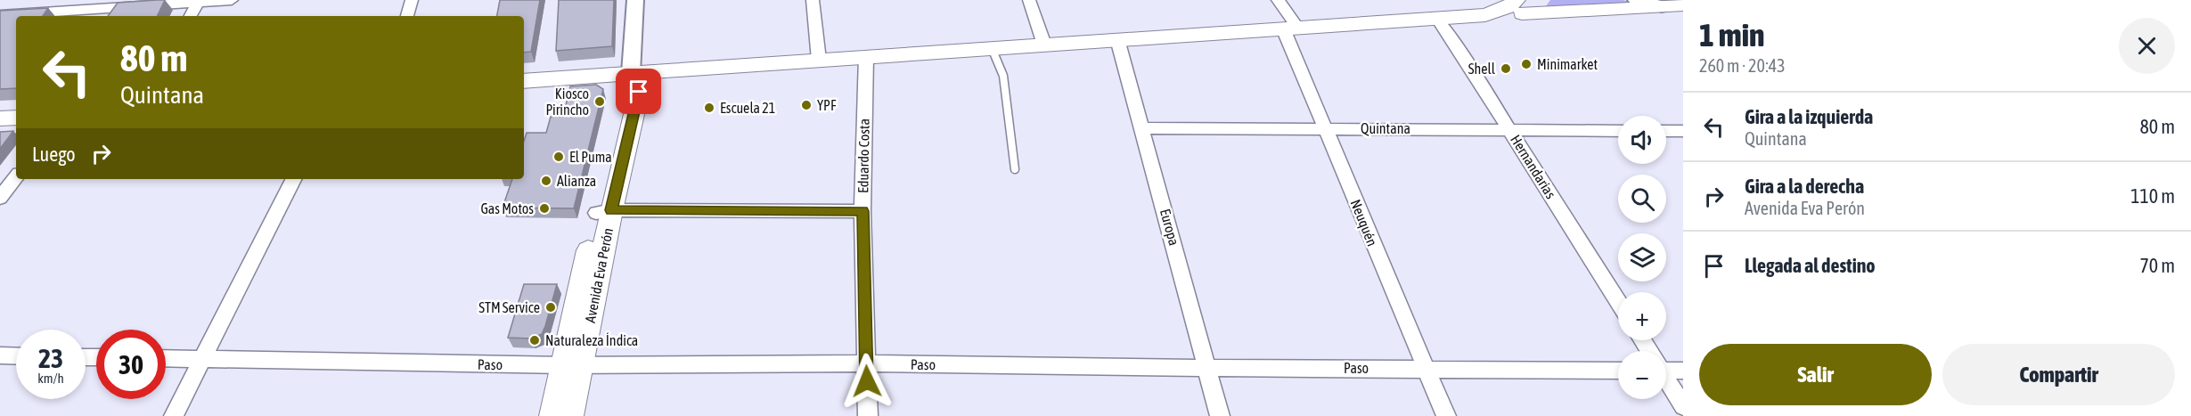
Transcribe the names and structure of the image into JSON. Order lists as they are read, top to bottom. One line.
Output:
{"streets":{"main road":["Avenida Eva Perón"],"street":["Quintana","Eduardo Costa","Hernandarias","Neuquén","Europa","Paso"]},"crossings":[["Quintana","Hernandarias"],["Quintana","Neuquén"],["Quintana","Europa"],["Eduardo Costa","Paso"],["Neuquén","Paso"],["Europa","Paso"],["Avenida Eva Perón","Paso"]],"places":["Minimarket","Shell","Kiosco Pirincho","YPF","Escuela 21","El Puma","Alianza","Gas Motos","STM Service","Naturaleza Índica"],"page":{"heading":["1 min","260 m · 20:43"],"turn":["80 m","Quintana"],"list":[{"name":"Gira a la izquierda","note":"Quintana","value":"80 m"},{"name":"Gira a la derecha","note":"Avenida Eva Perón","value":"110 m"},{"name":"Llegada al destino","value":"70 m"}],"map_buttons":["+","−"],"then":"Luego","speed":"23 km/h","limit":"30","buttons":["Salir","Compartir"]}}
